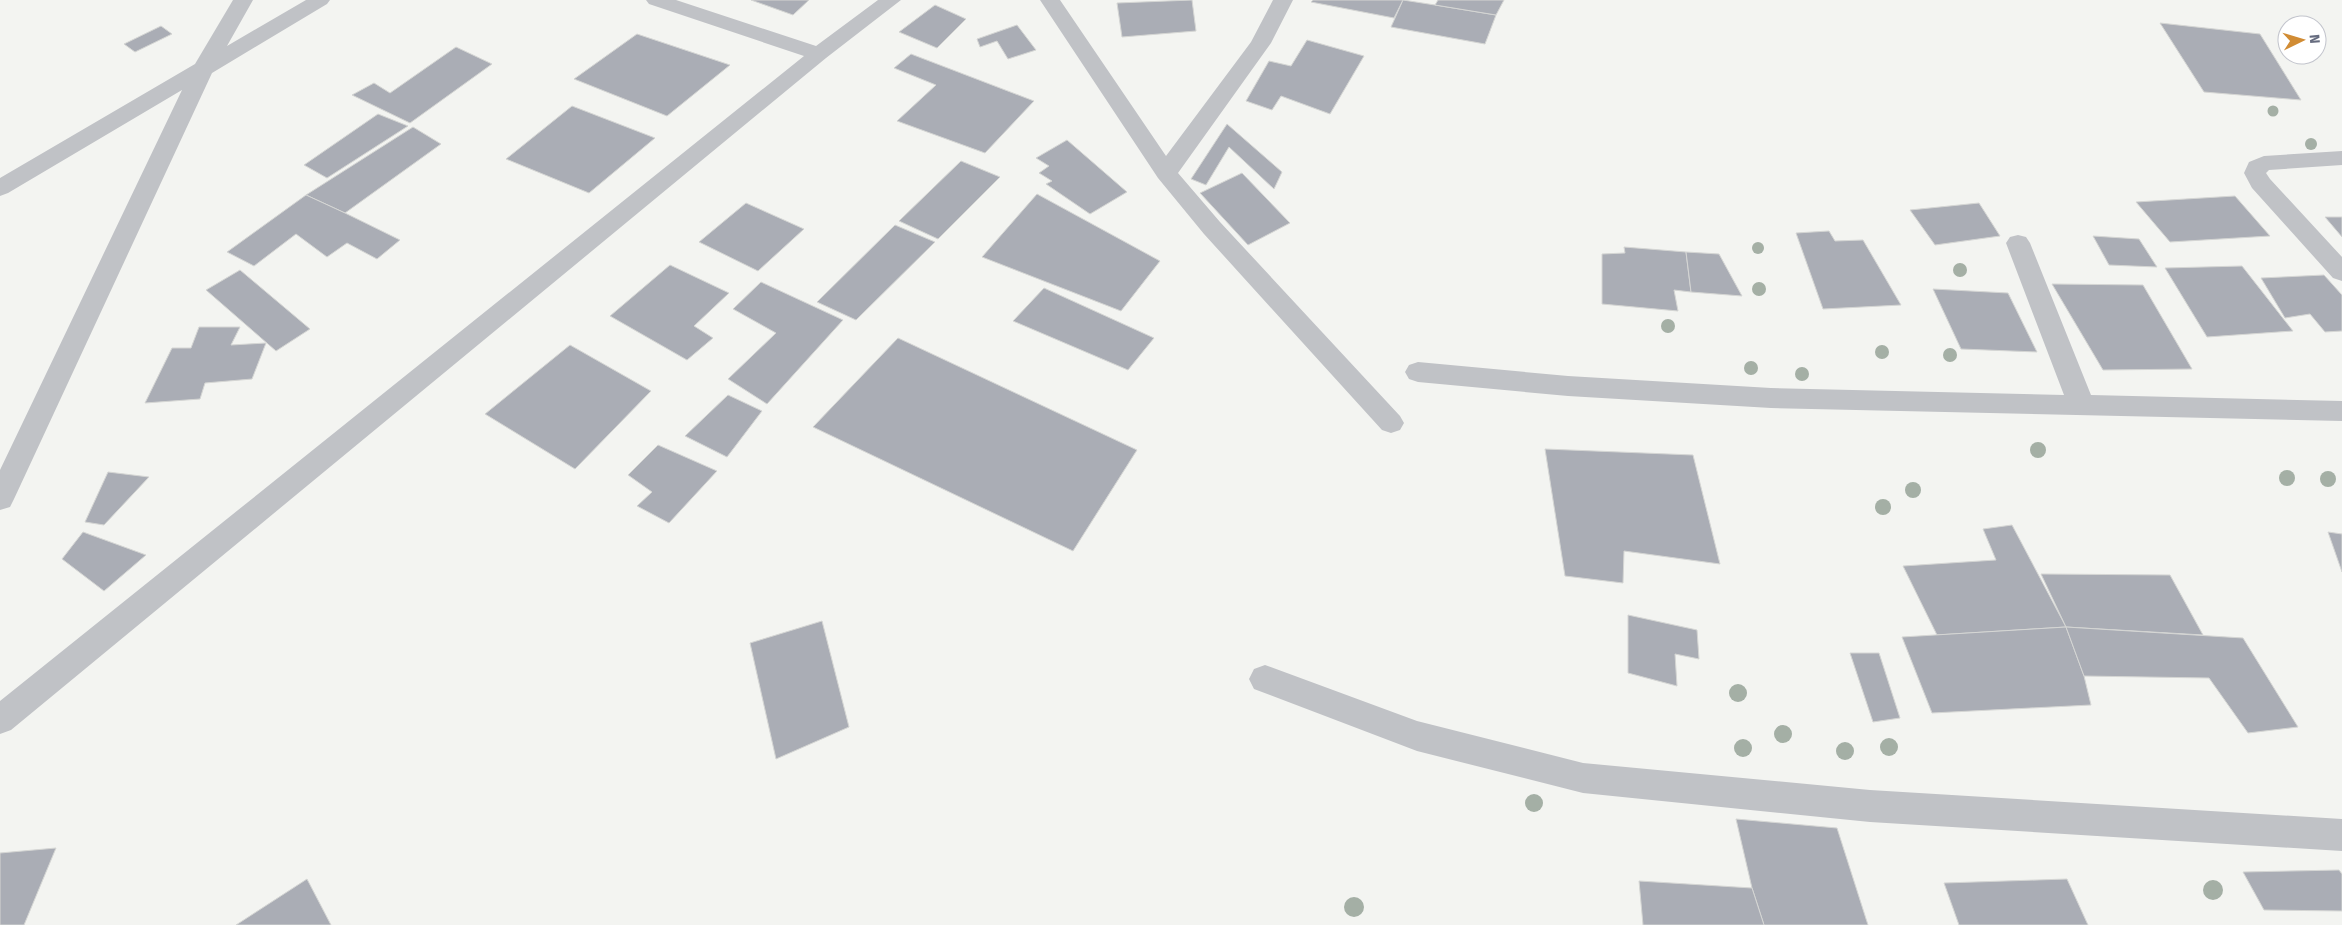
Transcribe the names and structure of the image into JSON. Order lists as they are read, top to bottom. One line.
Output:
{"north":"right"}
